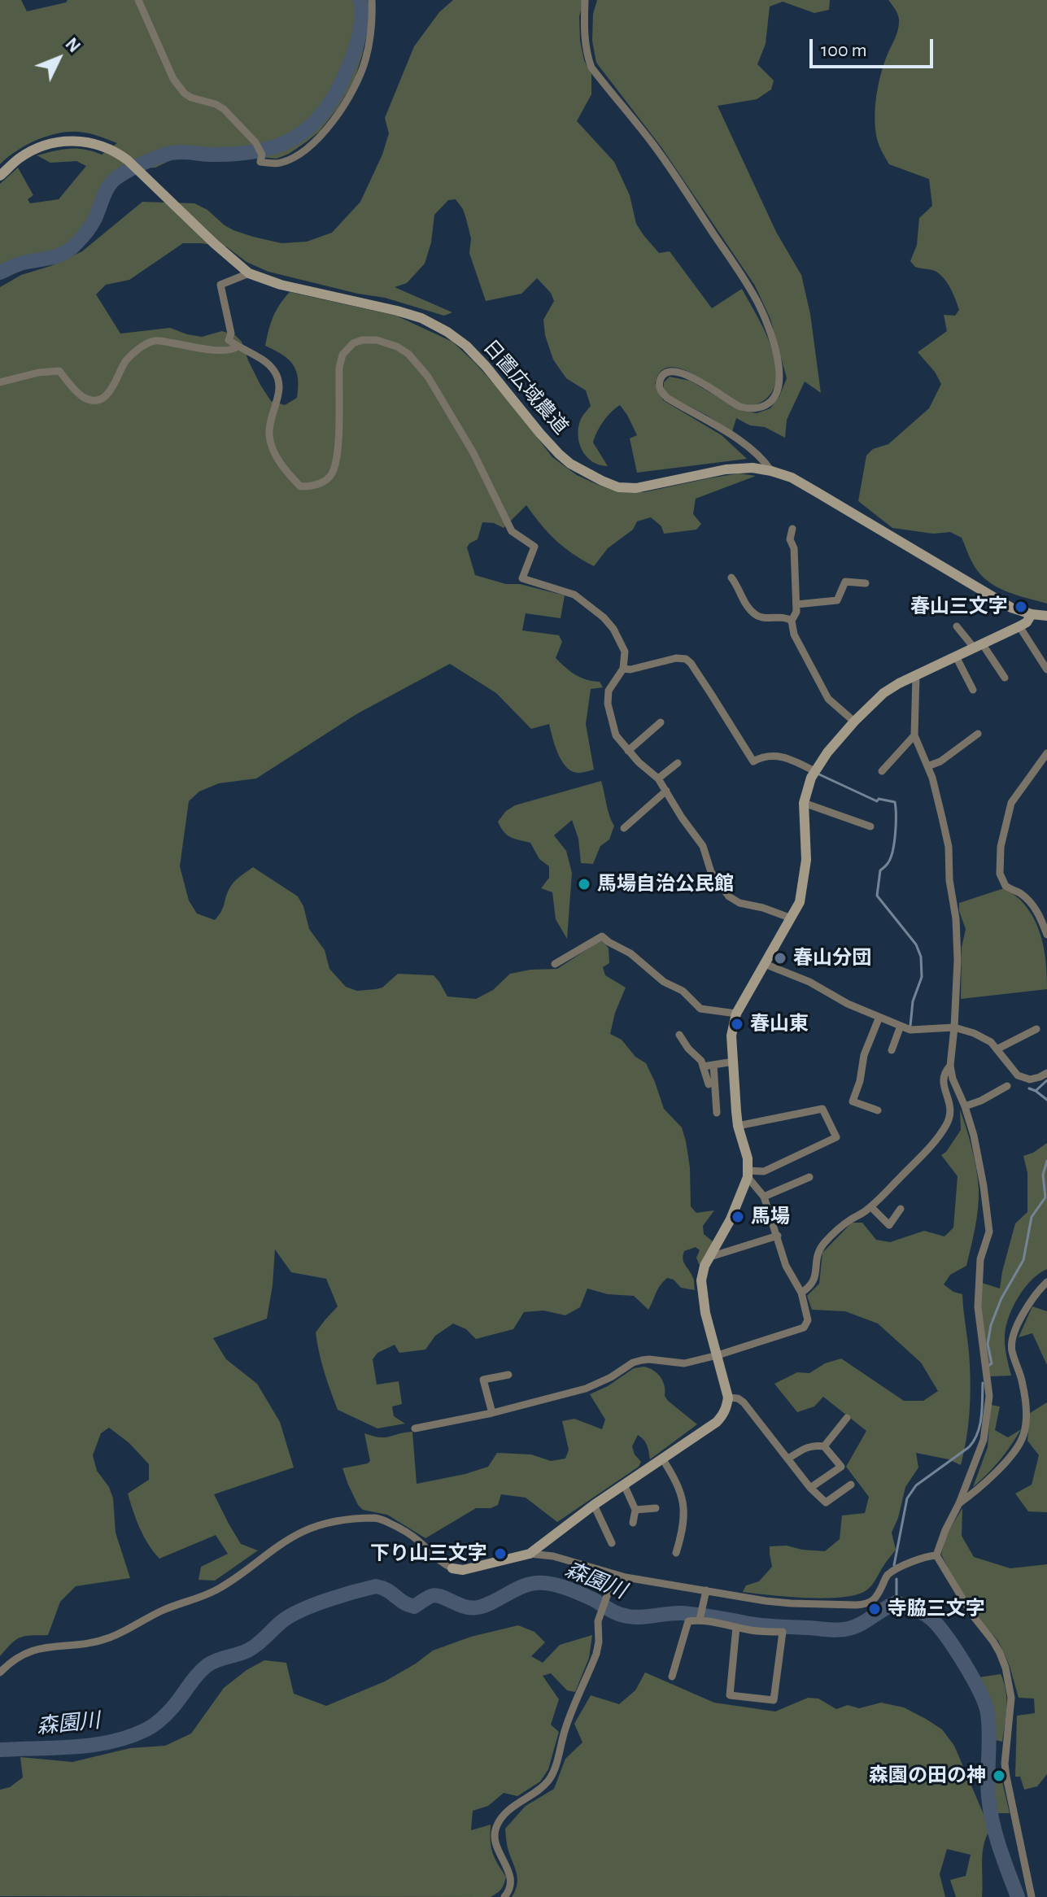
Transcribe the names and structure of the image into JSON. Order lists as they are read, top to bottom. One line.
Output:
{"streets":{"street":["日置広域農道"]},"water":["森園川"],"places":["春山三文字","馬場自治公民館","春山分団","春山東","馬場","下り山三文字","寺脇三文字","森園の田の神"],"scale_bar":"100 m","north":"top right"}
